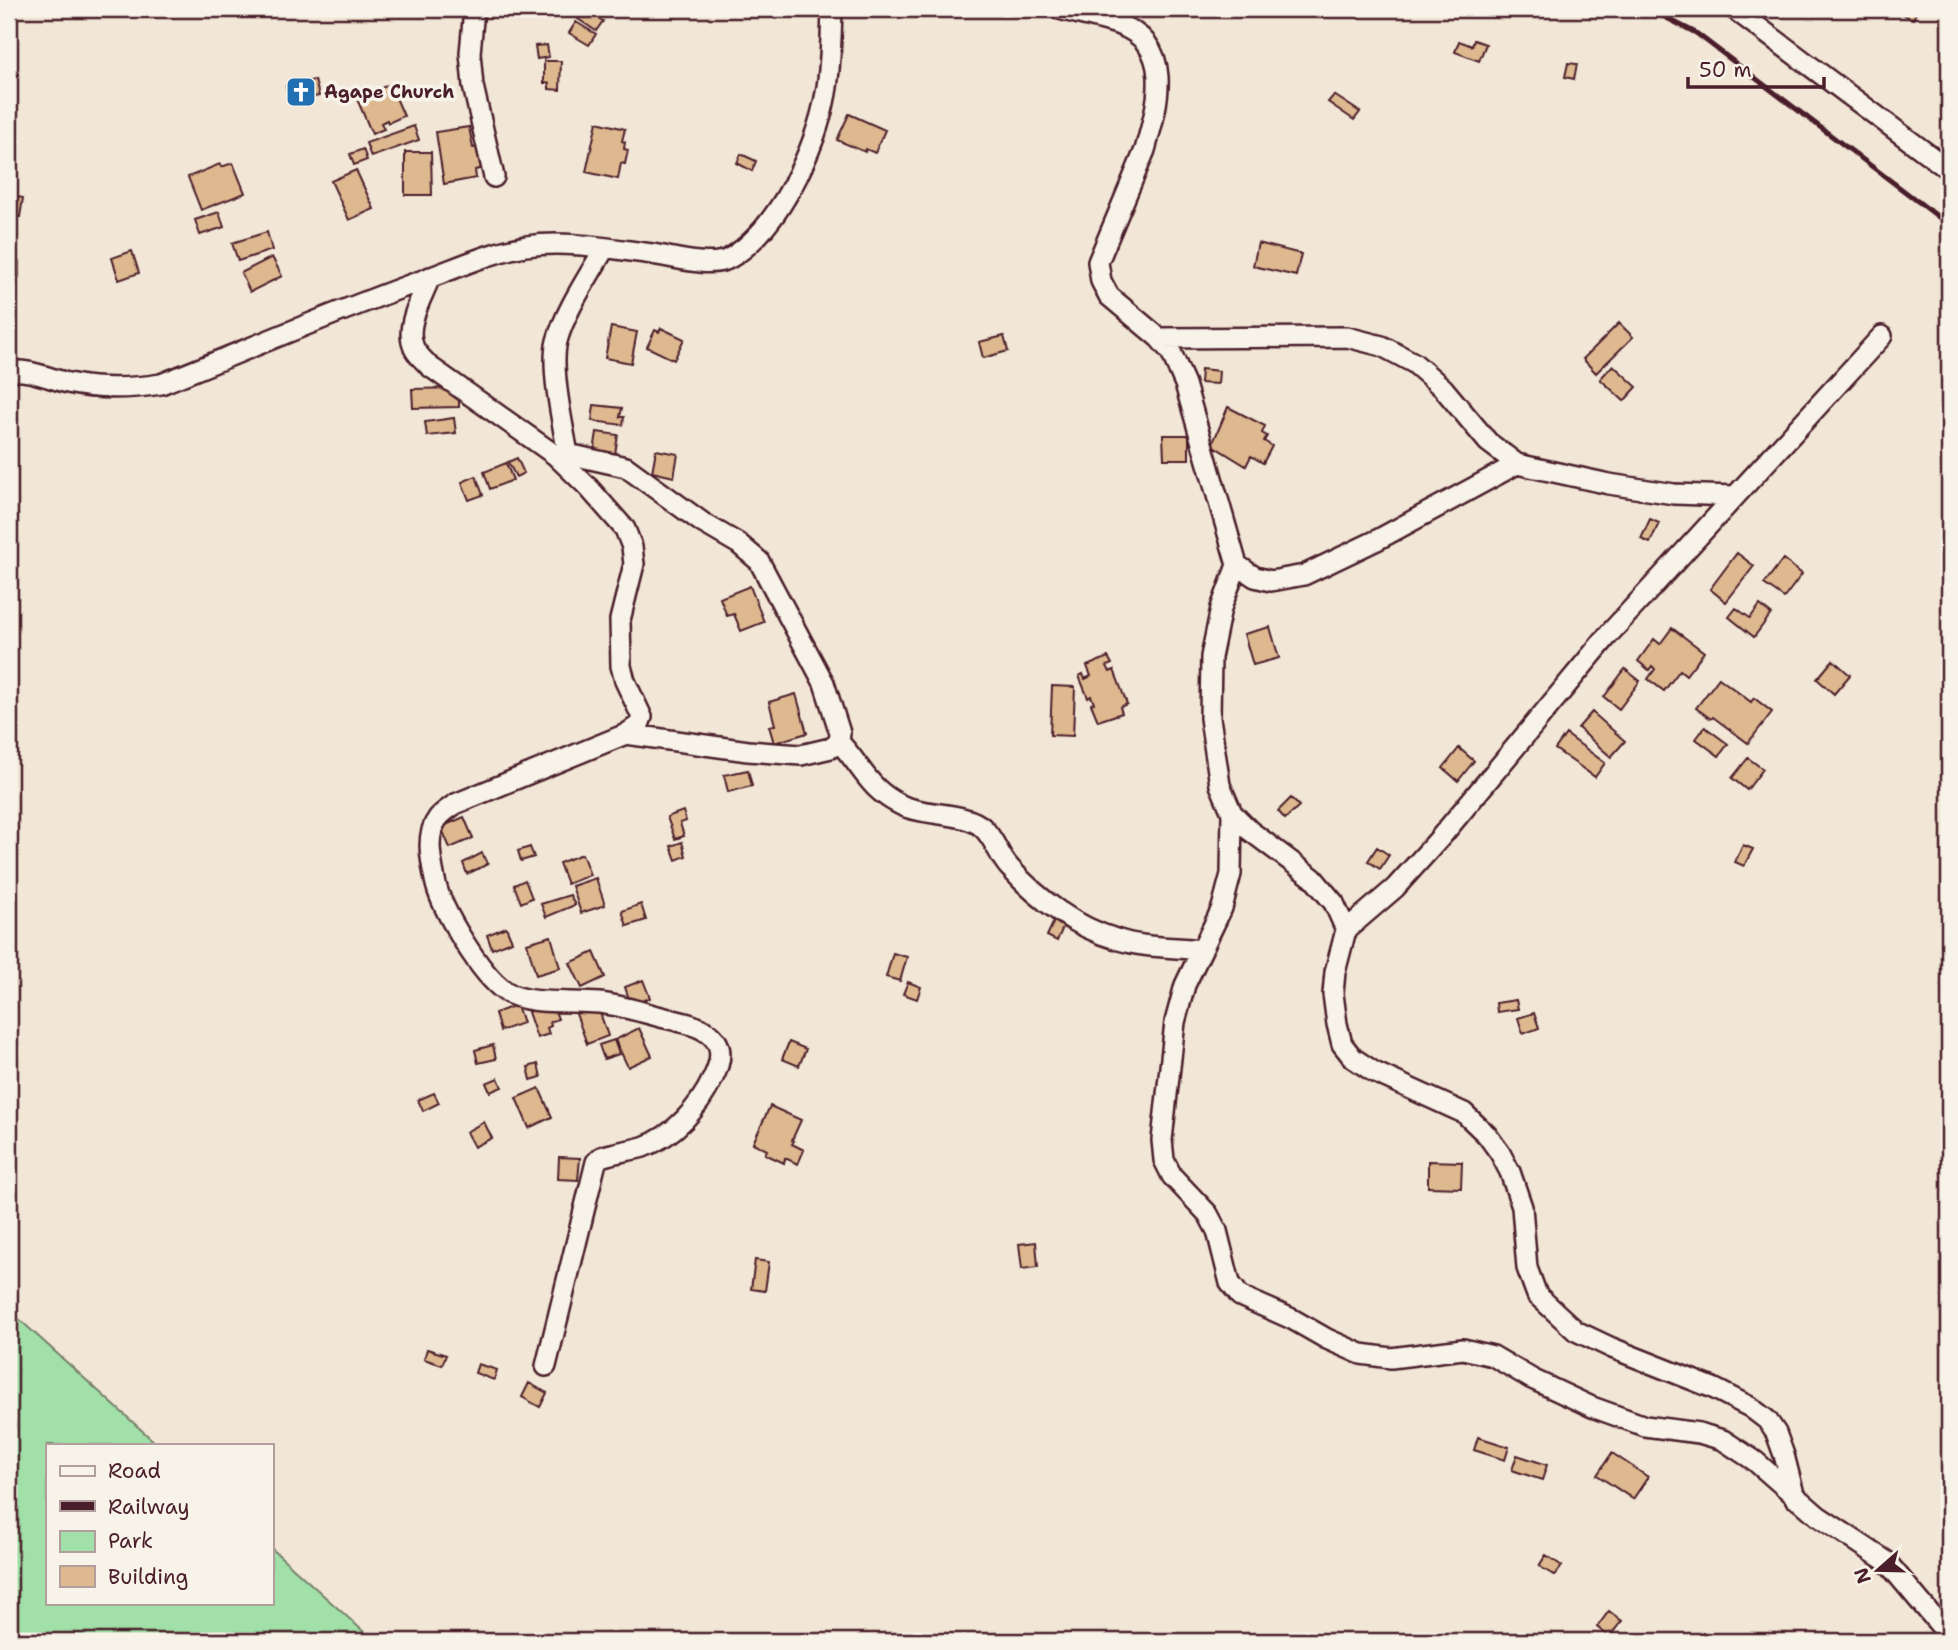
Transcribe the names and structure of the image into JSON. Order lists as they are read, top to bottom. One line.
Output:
{"places":{"church":["Agape Church"]},"legend":["Road","Railway","Park","Building"],"scale_bar":"50 m","north":"left"}
